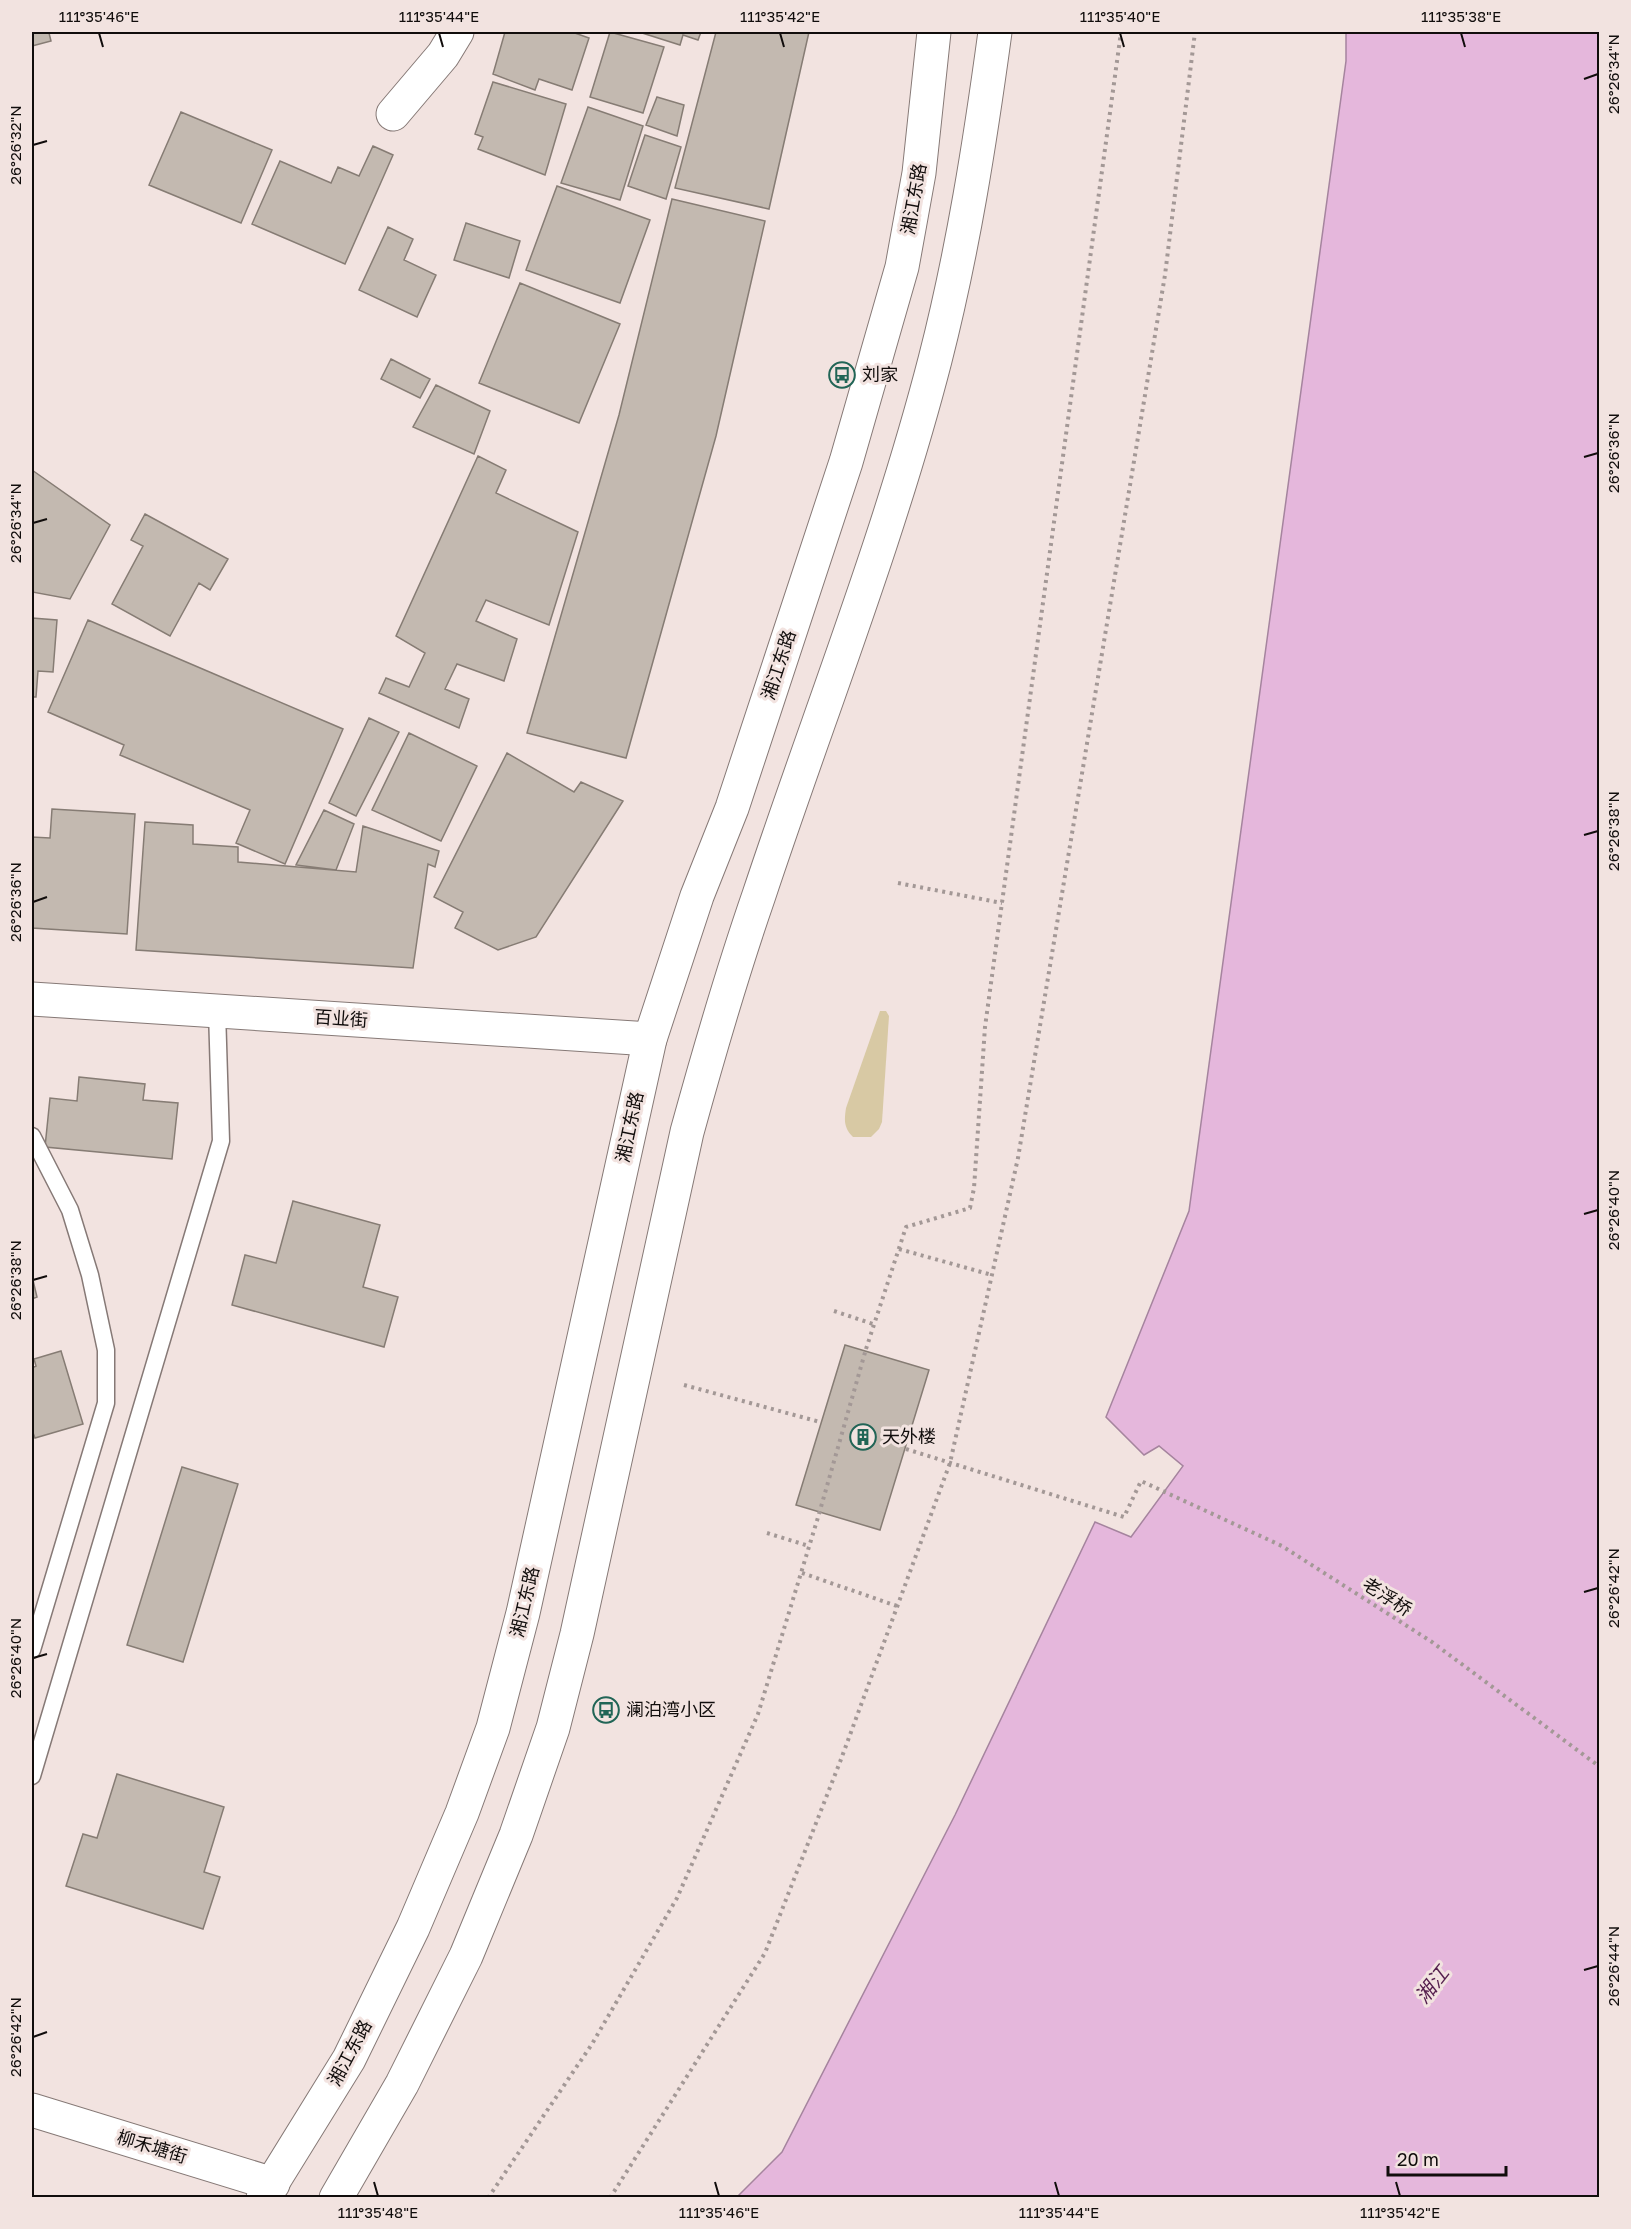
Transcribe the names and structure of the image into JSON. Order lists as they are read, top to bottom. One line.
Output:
{"streets":{"main road":["湘江东路","百业街","柳禾塘街"],"path":["老浮桥"]},"crossings":[["湘江东路","百业街"],["湘江东路","柳禾塘街"]],"water":["湘江"],"places":{"bus stop":["刘家","澜泊湾小区"],"building":["天外楼"]},"scale_bar":"20 m","coordinates":["111°35'46\"E","111°35'44\"E","111°35'42\"E","111°35'40\"E","111°35'38\"E","26°26'34\"N","26°26'32\"N","26°26'36\"N","26°26'38\"N","26°26'40\"N","26°26'42\"N","26°26'44\"N","111°35'48\"E"]}
